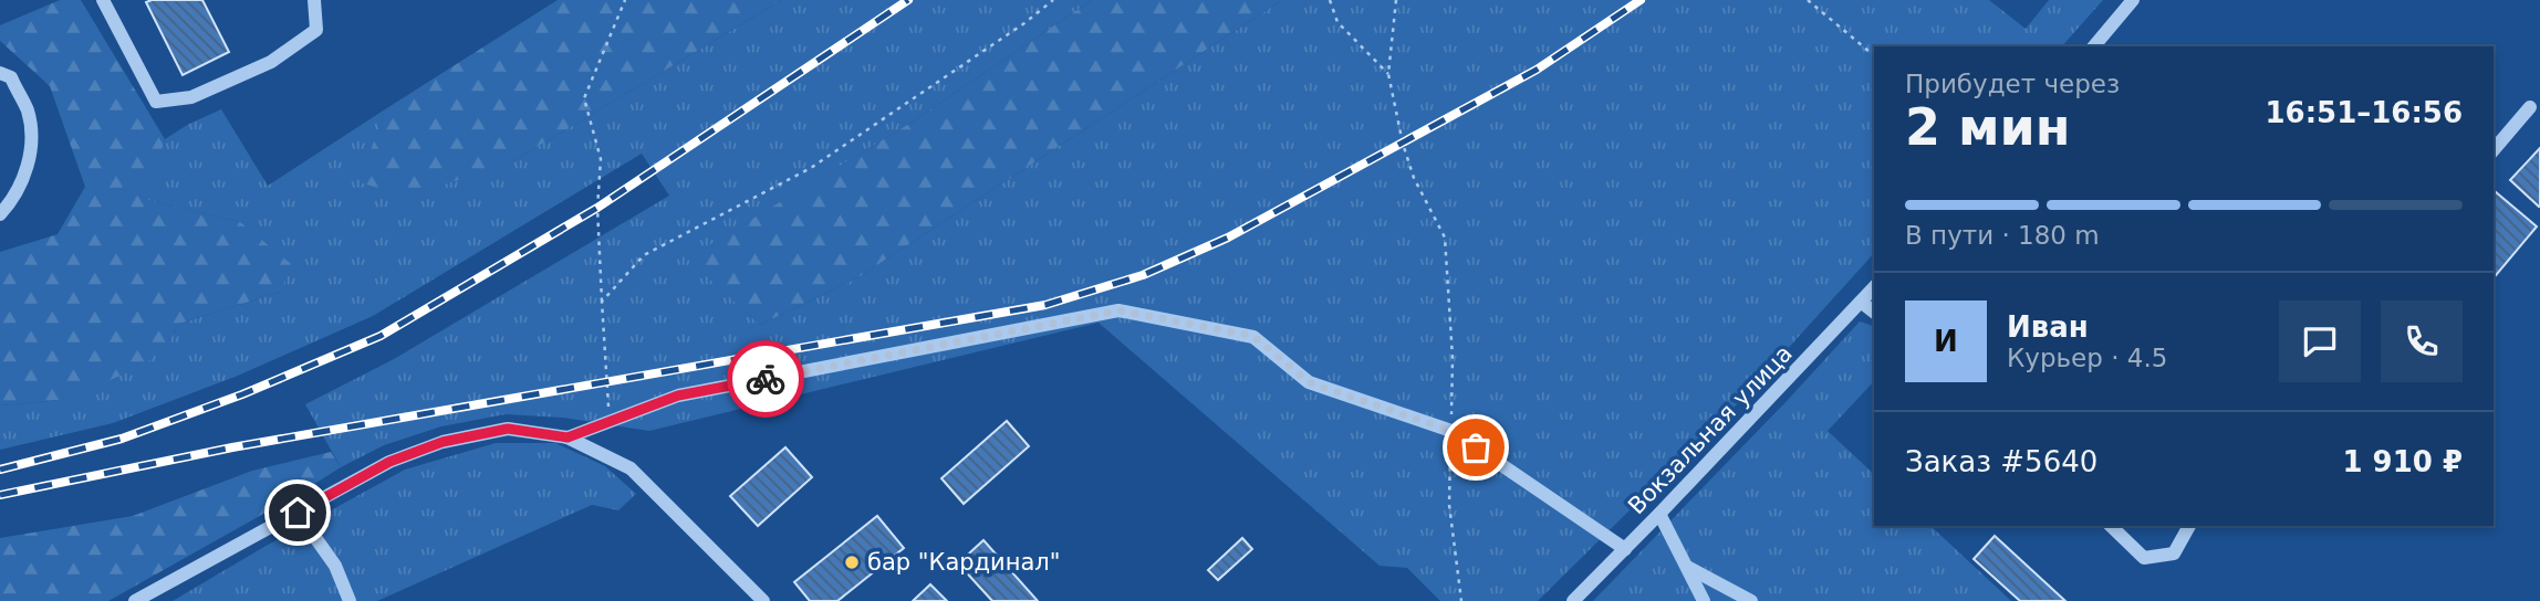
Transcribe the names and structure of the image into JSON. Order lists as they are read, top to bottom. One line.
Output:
{"streets":{"street":["Вокзальная улица"]},"places":["бар \"Кардинал\""],"page":{"heading":["2 мин","Прибудет через","16:51–16:56"],"panel":["Иван","Курьер · 4.5","Заказ #5640","1 910 ₽"],"bar":"В пути · 180 m","round":"И"}}
